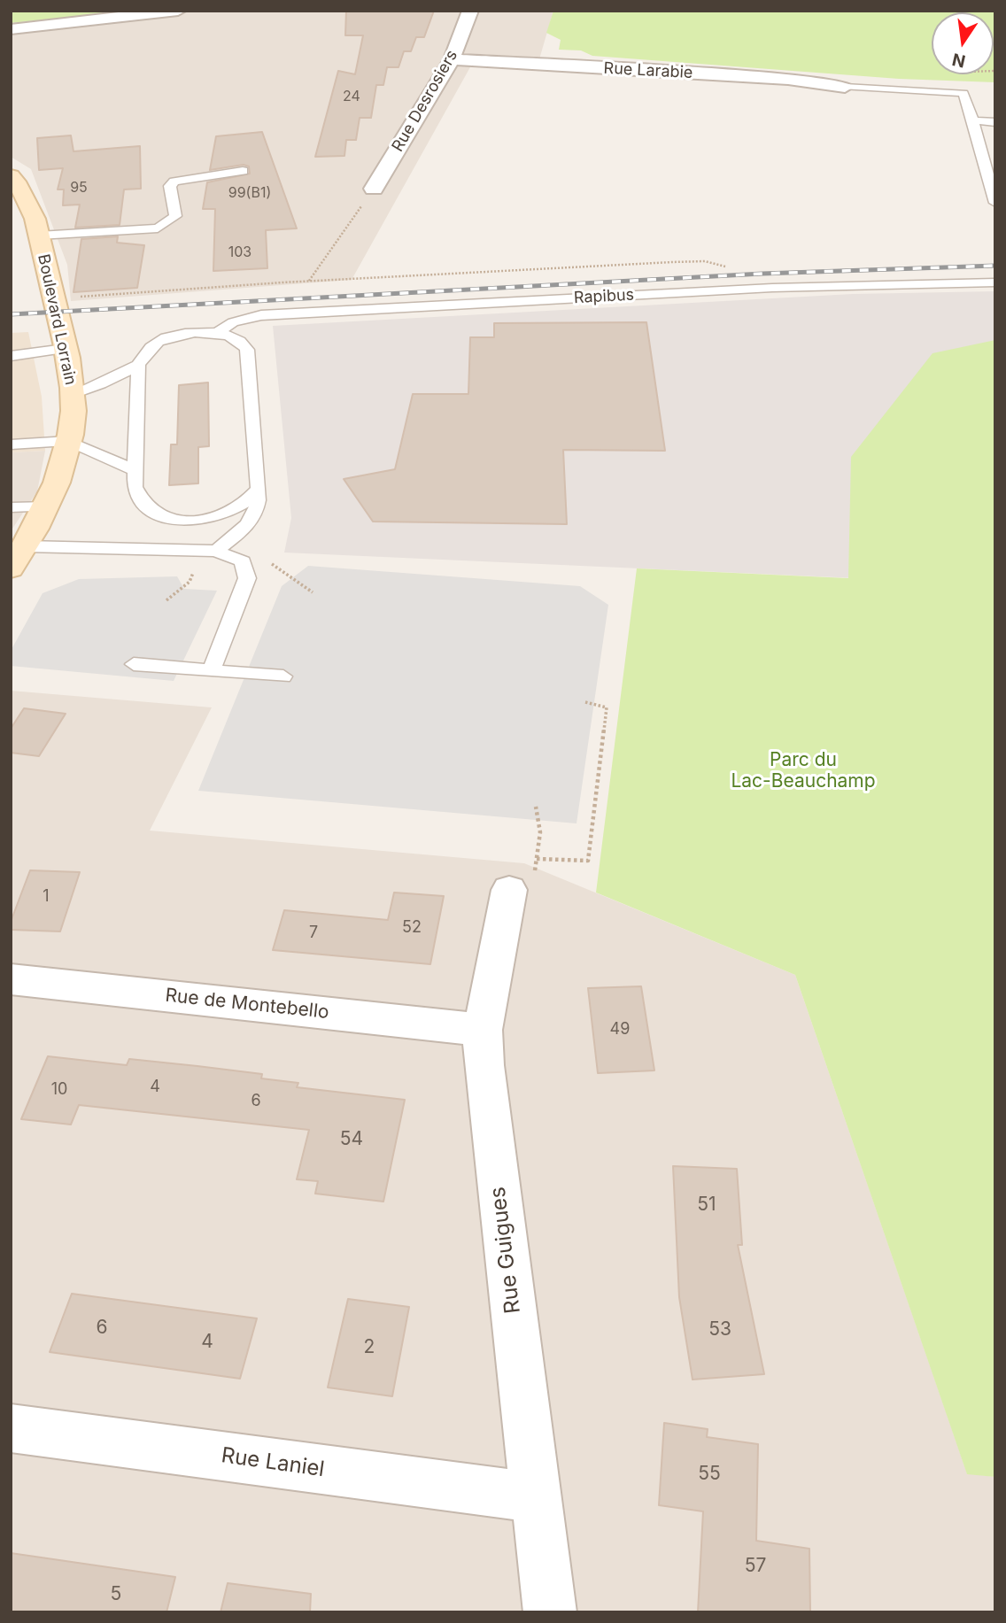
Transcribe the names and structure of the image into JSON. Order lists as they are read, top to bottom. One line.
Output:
{"streets":{"main road":["Boulevard Lorrain"],"street":["Rue Larabie","Rue Desrosiers","Rue de Montebello","Rue Guigues","Rue Laniel"],"lane":["Rapibus"]},"crossings":[["Rue Larabie","Rue Desrosiers"],["Rue de Montebello","Rue Guigues"],["Rue Guigues","Rue Laniel"]],"parks":["Parc du Lac-Beauchamp"],"house_numbers":["24","95","99(B1)","103","1","52","7","49","4","10","6","54","51","6","53","4","2","55","57","5"],"north":"bottom"}
